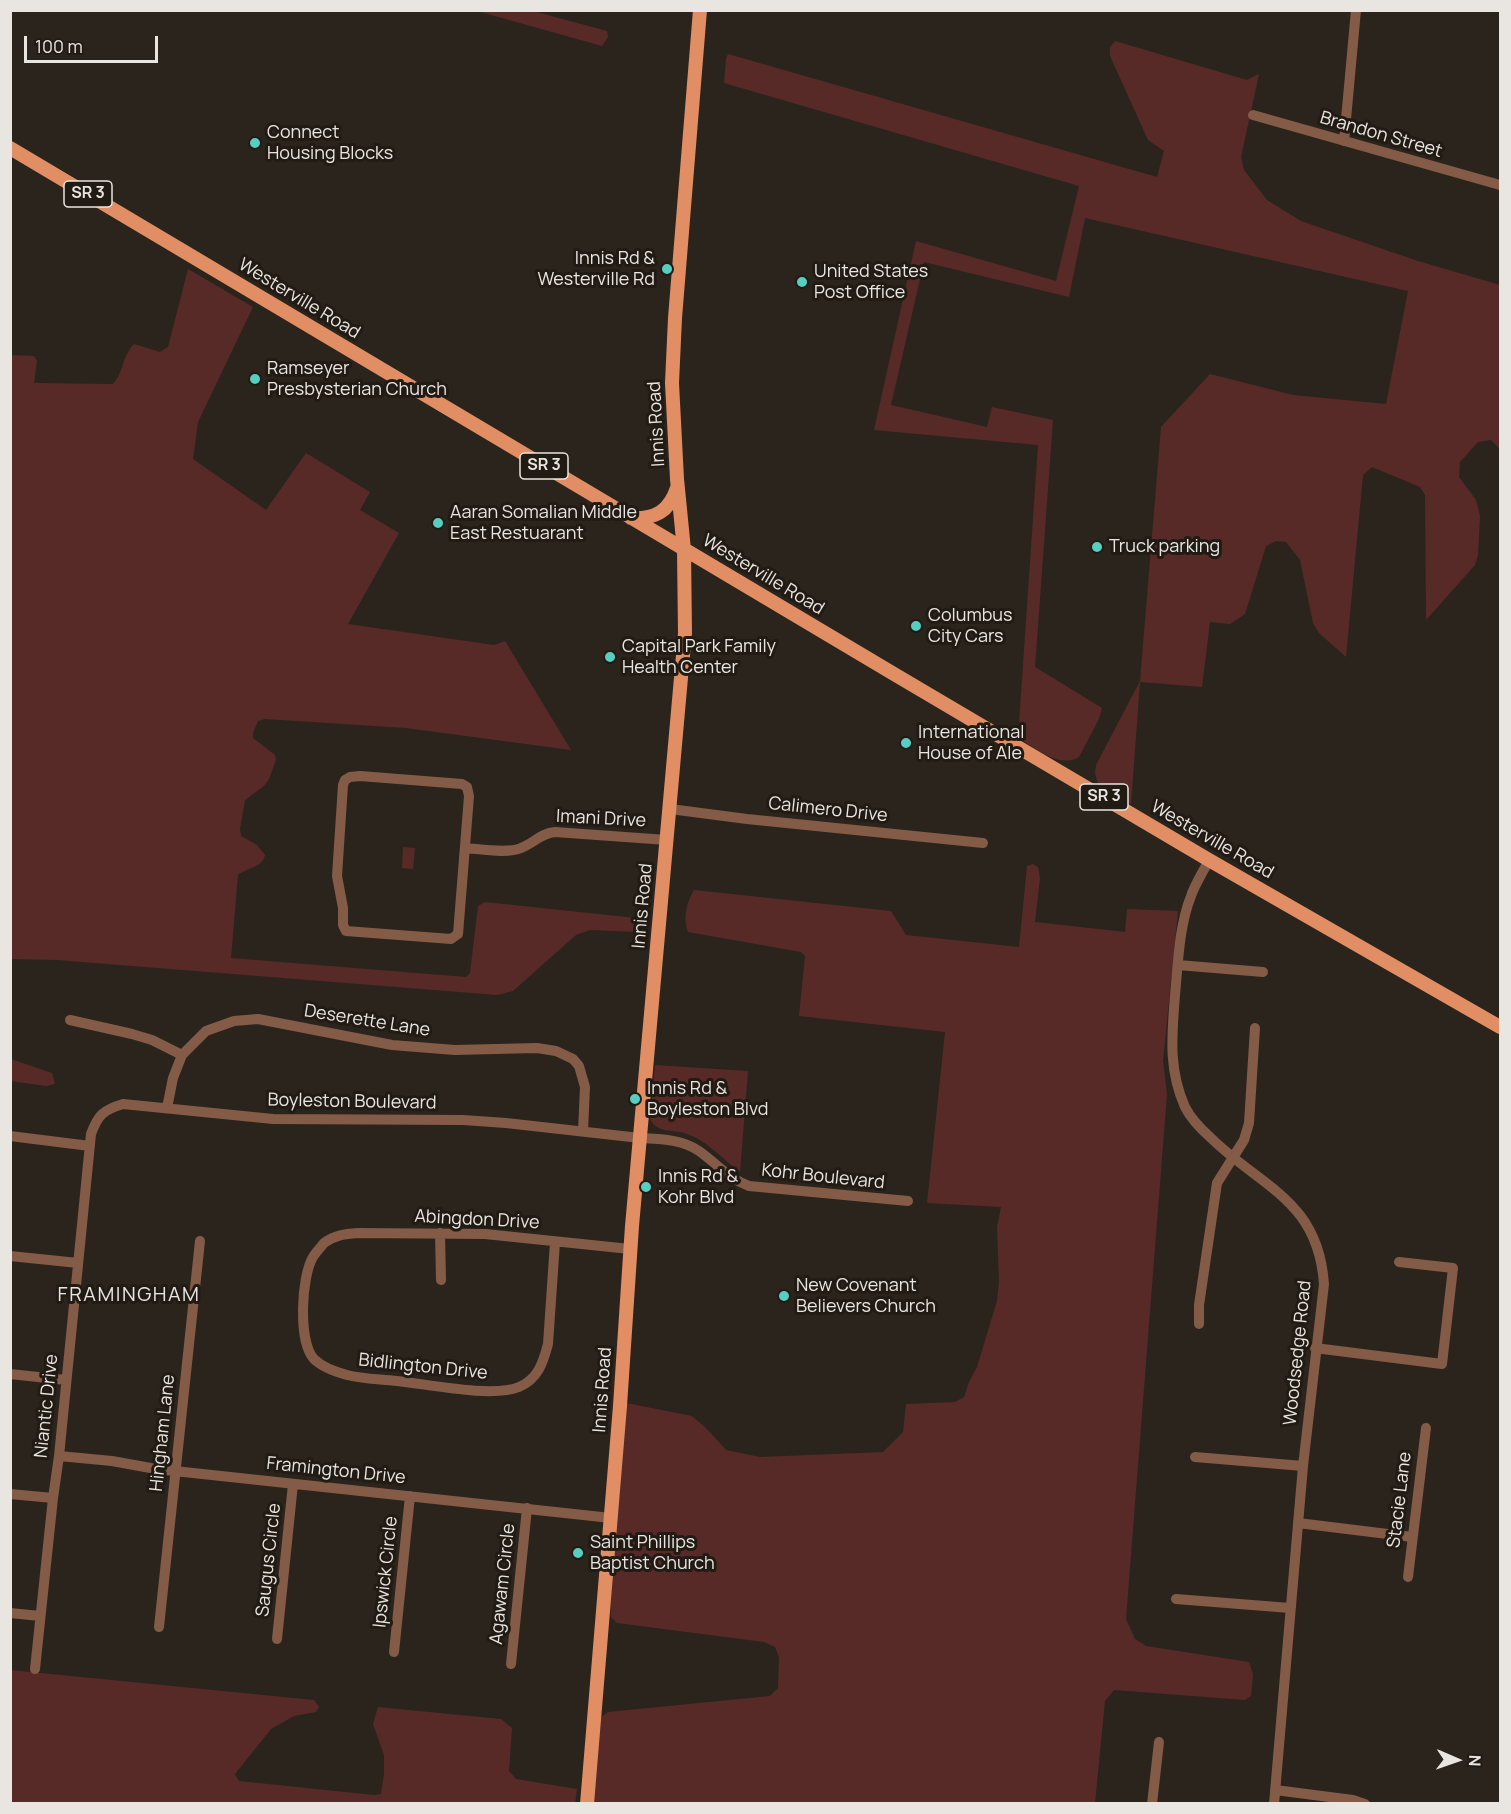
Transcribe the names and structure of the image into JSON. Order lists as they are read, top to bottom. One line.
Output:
{"streets":{"main road":["SR 3","Westerville Road","Innis Road"],"street":["Brandon Street","Calimero Drive","Imani Drive","Deserette Lane","Boyleston Boulevard","Kohr Boulevard","Abingdon Drive","Woodsedge Road","Bidlington Drive","Niantic Drive","Hingham Lane","Framington Drive","Stacie Lane","Saugus Circle","Ipswick Circle","Agawam Circle"]},"crossings":[["Westerville Road","Innis Road"],["Westerville Road","Woodsedge Road"],["Innis Road","Calimero Drive"],["Innis Road","Imani Drive"],["Innis Road","Boyleston Boulevard"],["Innis Road","Kohr Boulevard"],["Innis Road","Abingdon Drive"],["Innis Road","Framington Drive"],["Deserette Lane","Boyleston Boulevard"],["Boyleston Boulevard","Kohr Boulevard"],["Boyleston Boulevard","Niantic Drive"],["Abingdon Drive","Bidlington Drive"],["Niantic Drive","Framington Drive"],["Hingham Lane","Framington Drive"],["Framington Drive","Saugus Circle"],["Framington Drive","Ipswick Circle"],["Framington Drive","Agawam Circle"]],"districts":["FRAMINGHAM"],"places":["Connect Housing Blocks","Innis Rd & Westerville Rd","United States Post Office","Ramseyer Presbysterian Church","Aaran Somalian Middle East Restuarant","Truck parking","Columbus City Cars","Capital Park Family Health Center","International House of Ale","Innis Rd & Boyleston Blvd","Innis Rd & Kohr Blvd","New Covenant Believers Church","Saint Phillips Baptist Church"],"scale_bar":"100 m","north":"right"}
